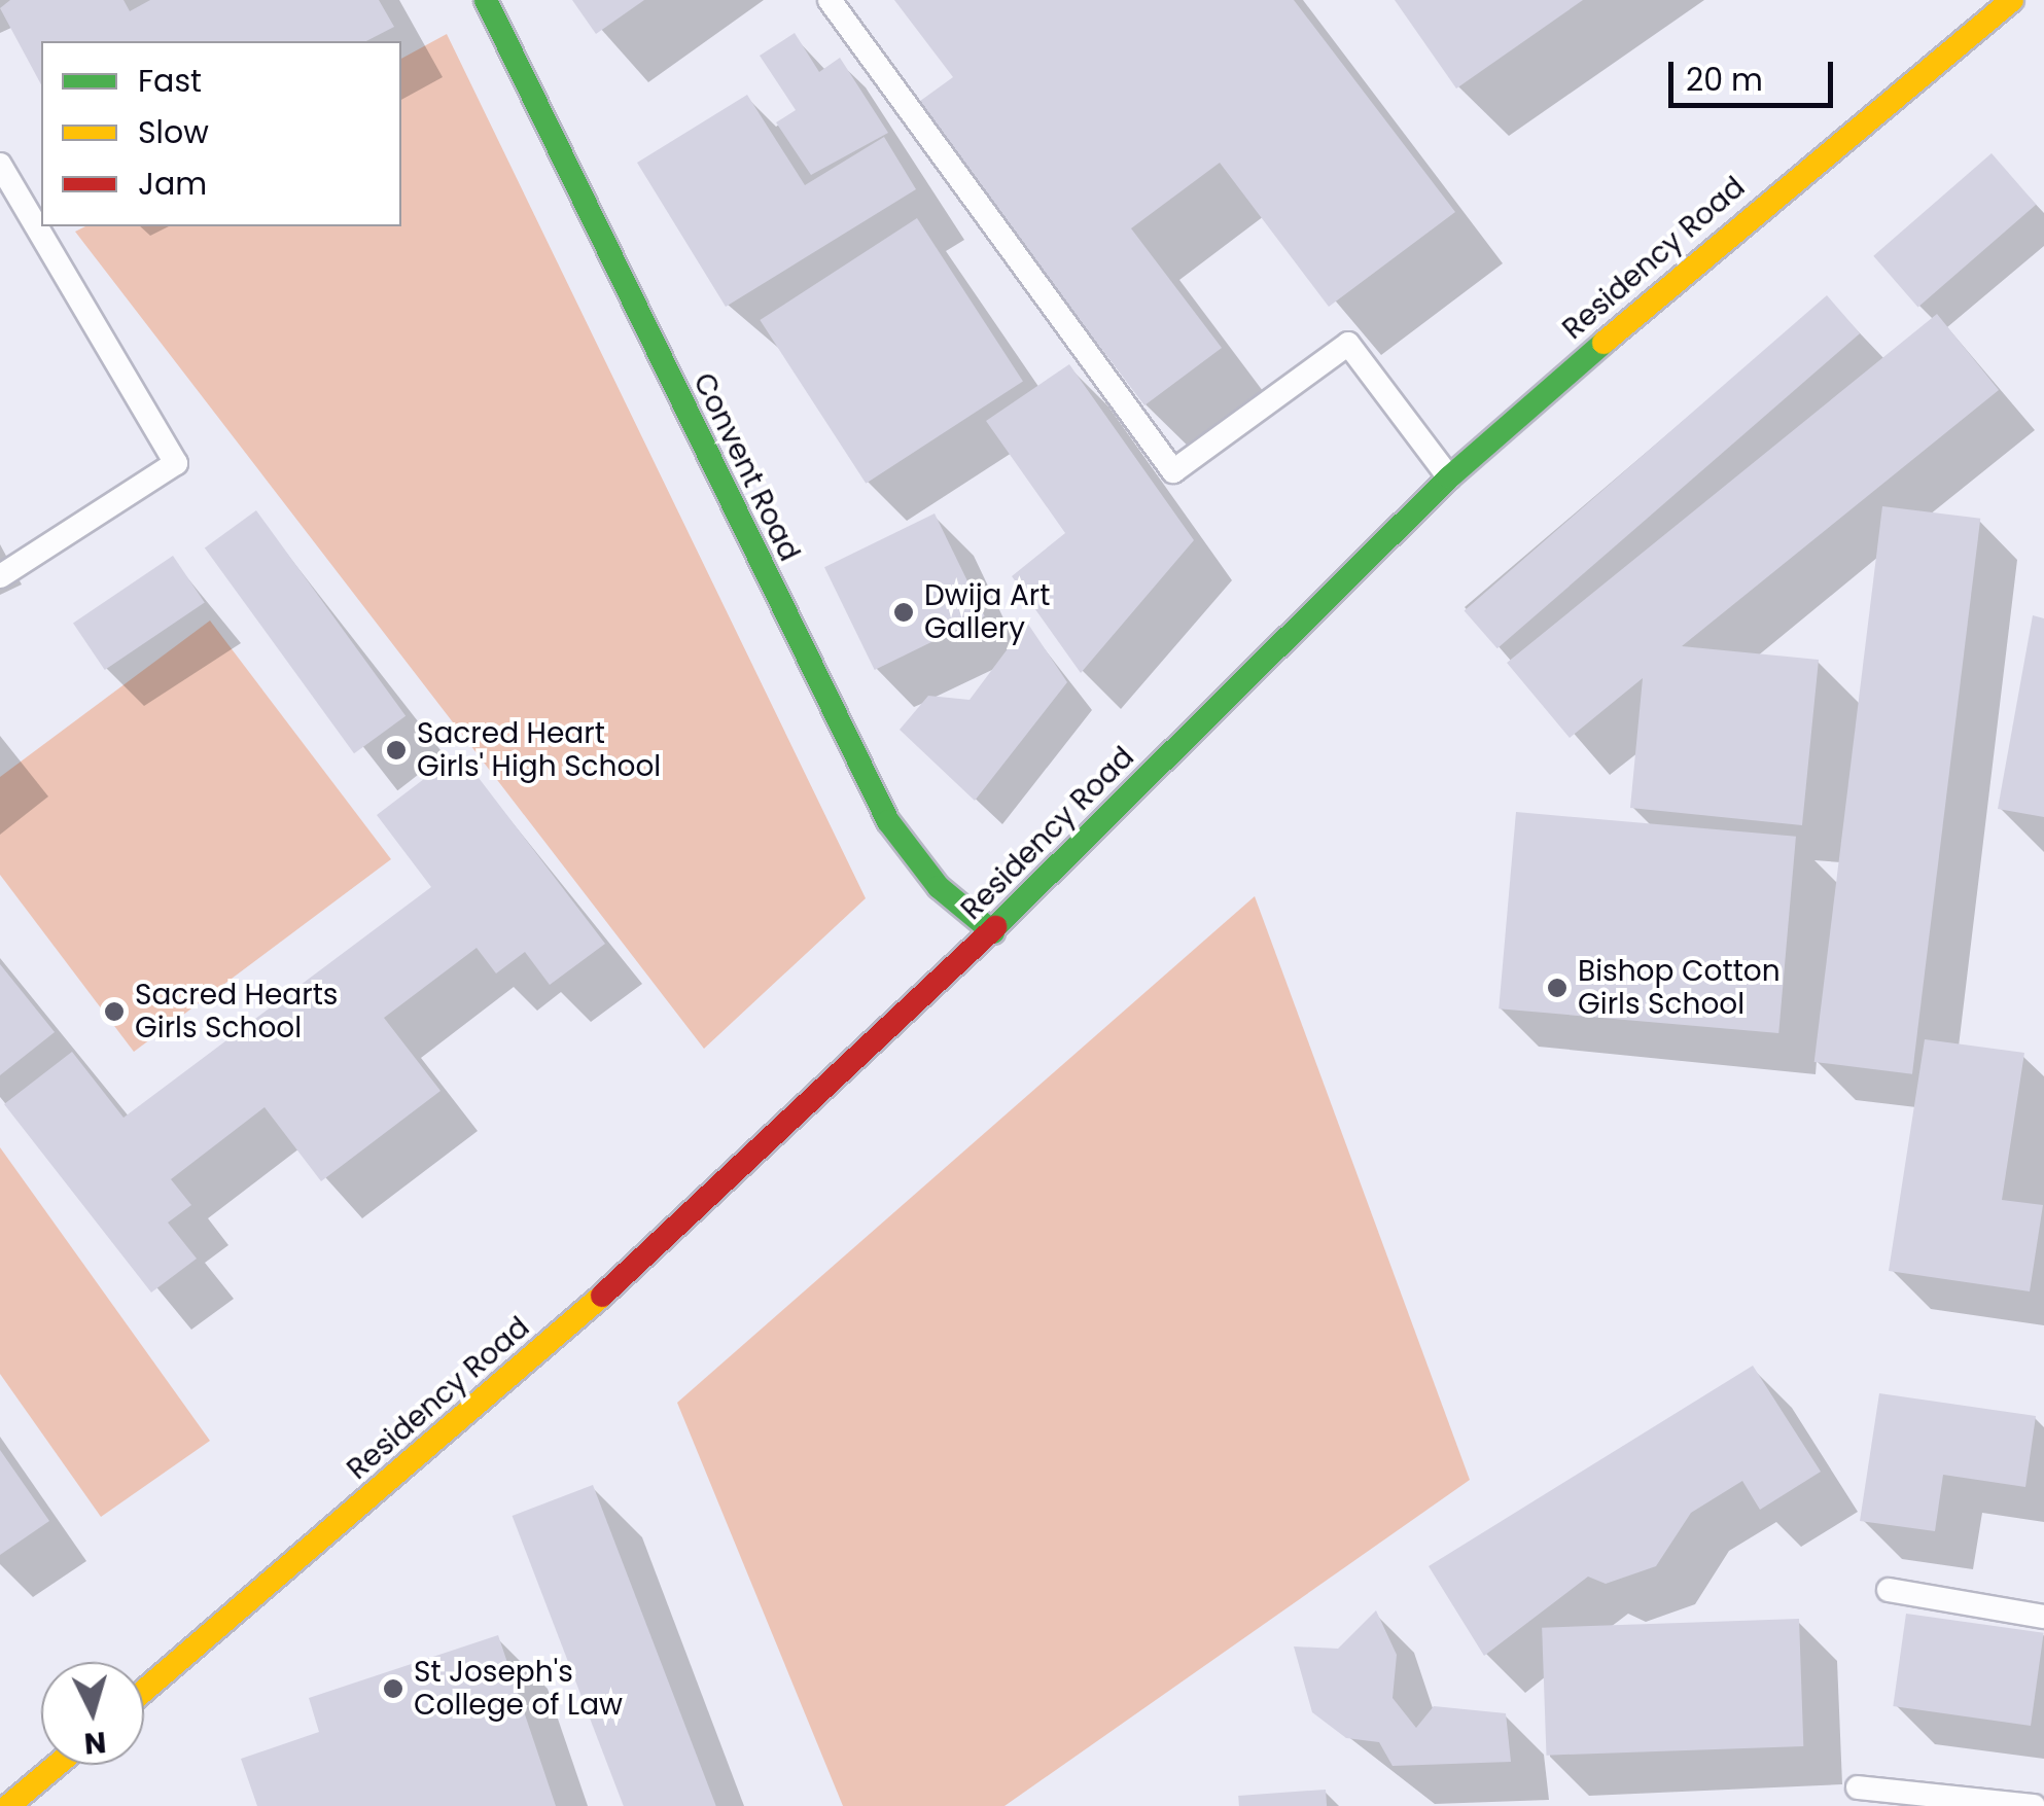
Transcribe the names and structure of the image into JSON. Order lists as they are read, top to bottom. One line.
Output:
{"streets":{"main road":["Residency Road","Convent Road"]},"crossings":[["Residency Road","Convent Road"]],"places":["Dwija Art Gallery","Sacred Heart Girls' High School","Bishop Cotton Girls School","Sacred Hearts Girls School","St Joseph's College of Law"],"legend":["Fast","Slow","Jam"],"scale_bar":"20 m","north":"bottom"}
